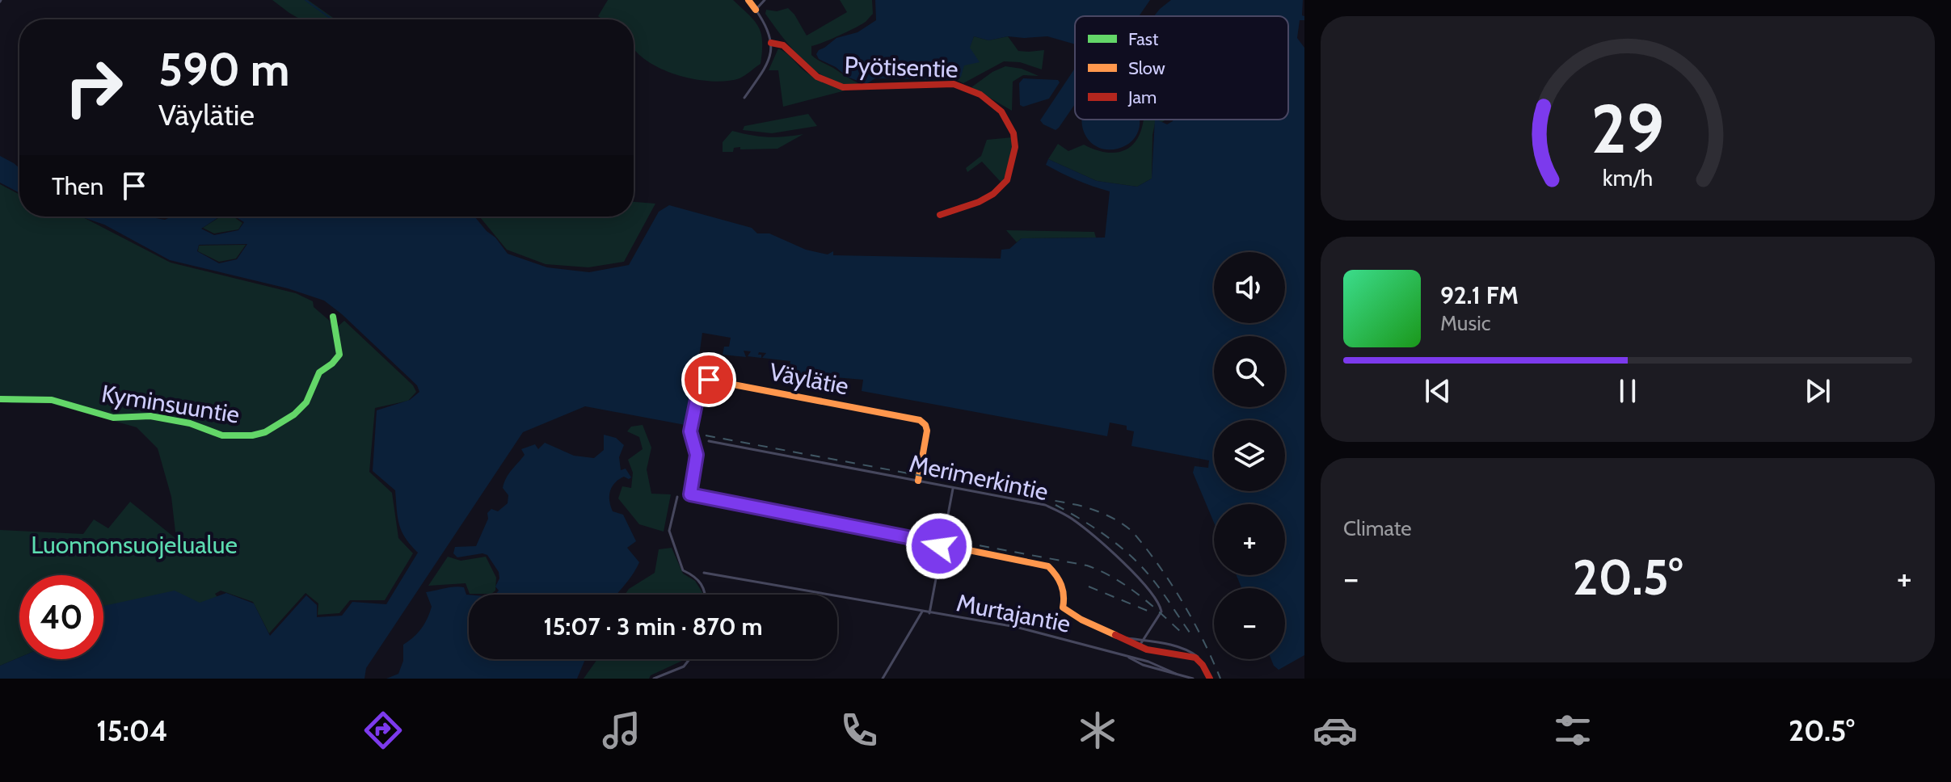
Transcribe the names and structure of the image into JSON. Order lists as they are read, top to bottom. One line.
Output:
{"streets":{"street":["Pyötisentie","Väylätie","Kyminsuuntie","Merimerkintie","Murtajantie"]},"crossings":[["Väylätie","Merimerkintie"]],"parks":["Luonnonsuojelualue"],"legend":["Fast","Slow","Jam"],"page":{"turn":["590 m","Väylätie"],"then":"Then","map_buttons":["+","−"],"song":["92.1 FM","Music"],"tile":"Climate","heat":["−","20.5°","+"],"limit":"40","trip":"15:07 · 3 min · 870 m","tabs":["15:04","20.5°"],"gauge":["29","km/h"]}}
